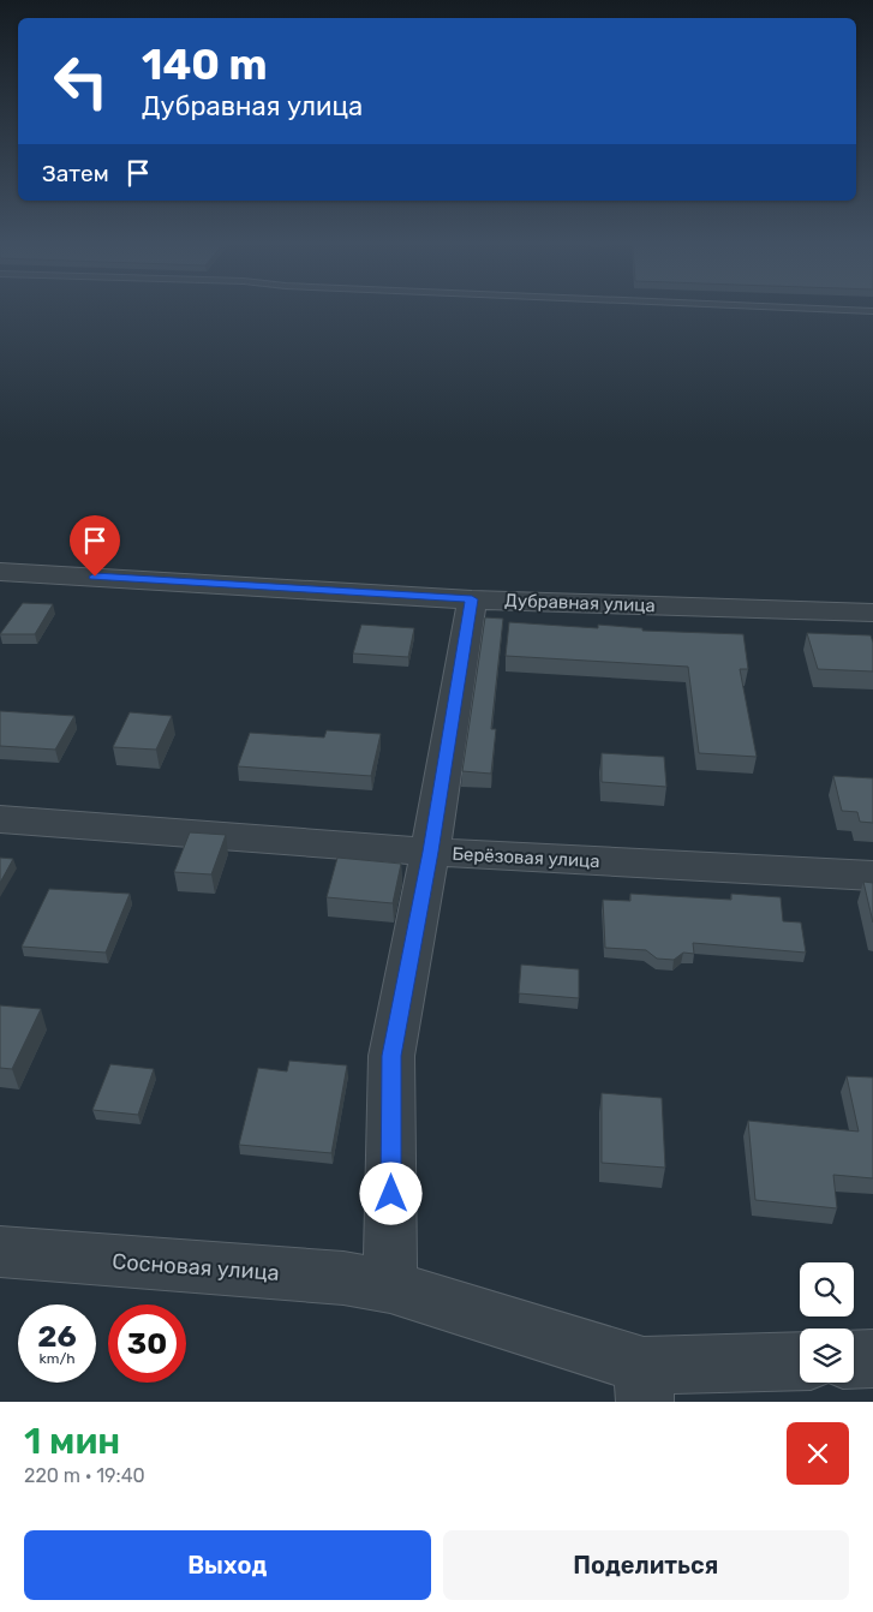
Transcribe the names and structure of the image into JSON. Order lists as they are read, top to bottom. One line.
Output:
{"streets":{"street":["Дубравная улица","Берёзовая улица","Сосновая улица"]},"page":{"turn":["140 m","Дубравная улица"],"then":"Затем","speed":"26 km/h","limit":"30","heading":["1 мин","220 m · 19:40"],"buttons":["Выход","Поделиться"]}}
